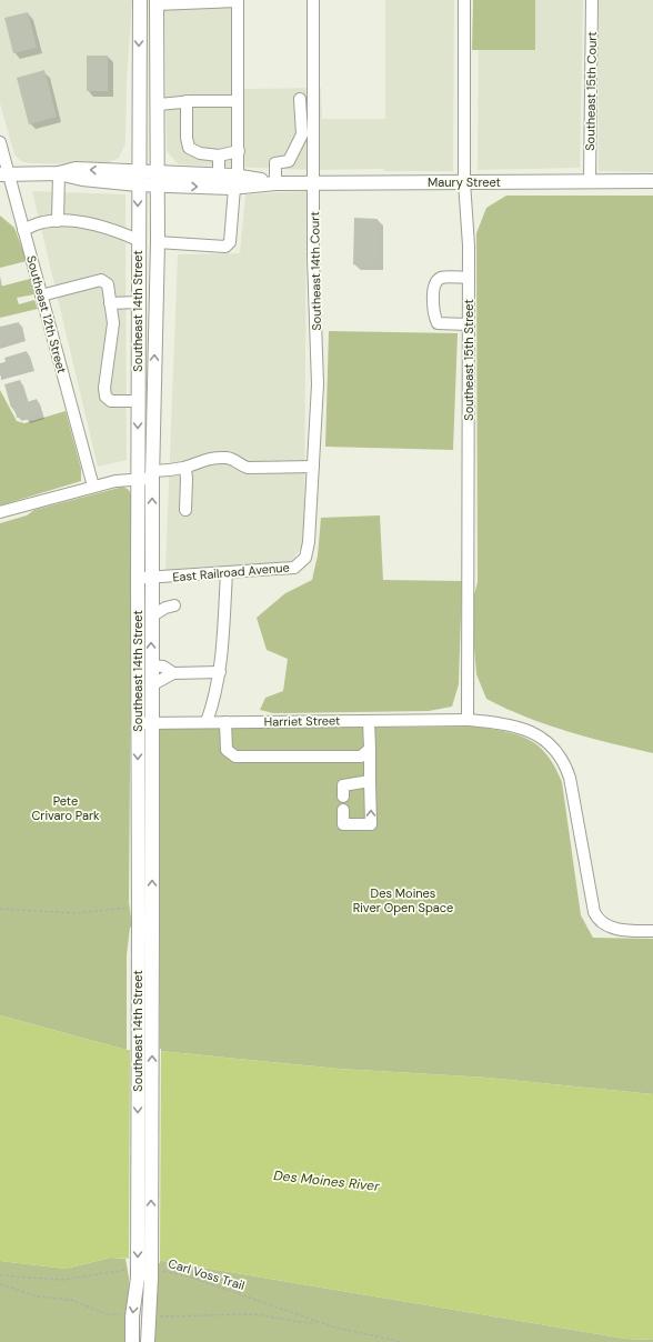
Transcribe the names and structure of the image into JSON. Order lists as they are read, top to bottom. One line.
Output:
{"streets":{"main road":["Maury Street","Southeast 14th Street"],"street":["Southeast 15th Court","Southeast 14th Court","Southeast 12th Street","Southeast 15th Street","East Railroad Avenue","Harriet Street"],"path":["Carl Voss Trail"]},"crossings":[["Southeast 15th Court","Maury Street"],["Maury Street","Southeast 14th Court"],["Maury Street","Southeast 14th Street"],["Maury Street","Southeast 12th Street"],["Maury Street","Southeast 15th Street"],["Southeast 14th Court","East Railroad Avenue"],["Southeast 14th Street","East Railroad Avenue"],["Southeast 14th Street","Harriet Street"],["Southeast 14th Street","Carl Voss Trail"],["Southeast 15th Street","Harriet Street"]],"water":["Des Moines River"],"parks":["Pete Crivaro Park","Des Moines River Open Space"]}
